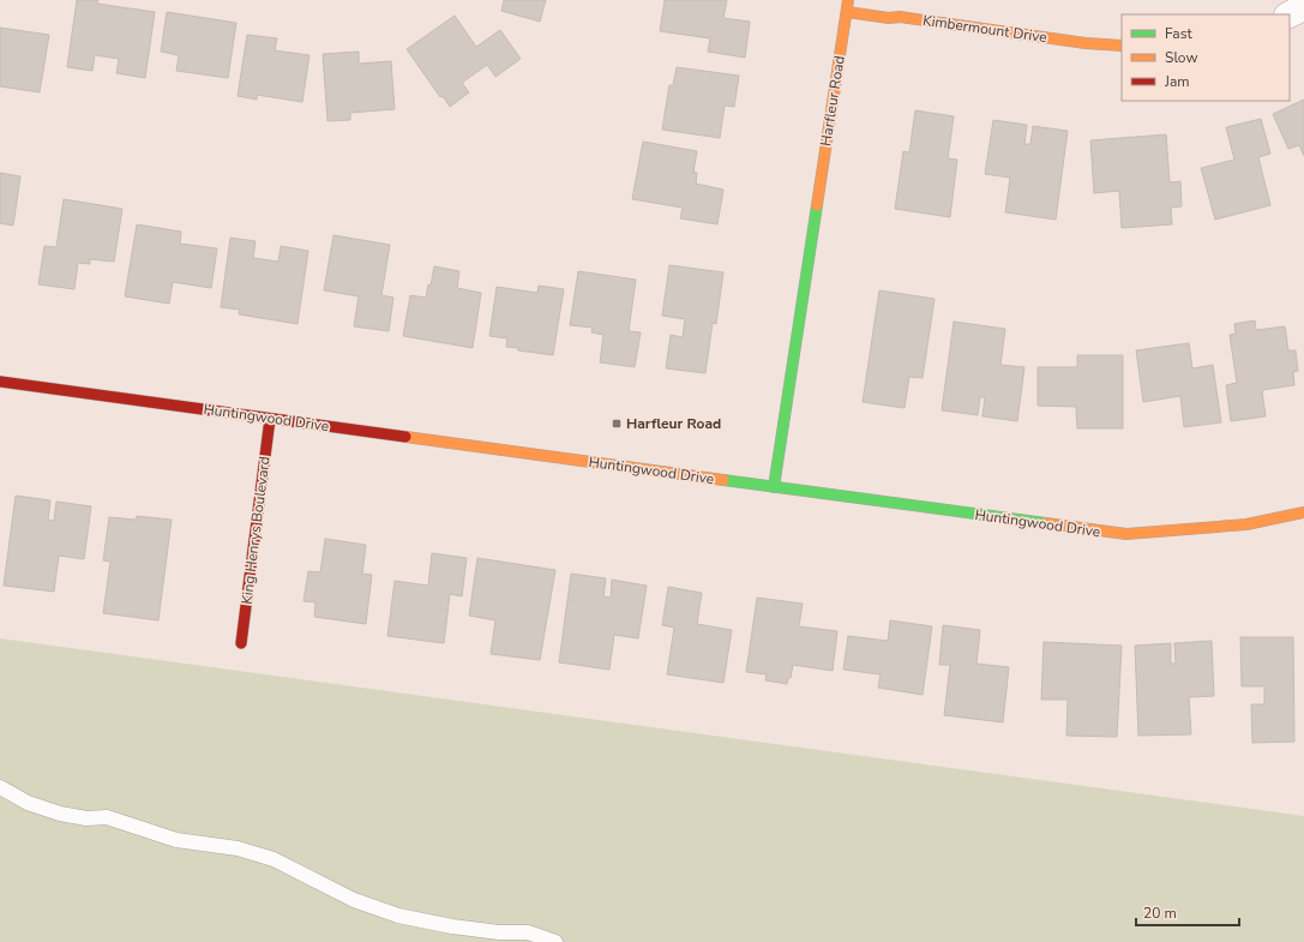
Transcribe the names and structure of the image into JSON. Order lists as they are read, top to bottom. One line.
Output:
{"streets":{"street":["Kimbermount Drive","Harfleur Road","Huntingwood Drive","King Henrys Boulevard"]},"crossings":[["Kimbermount Drive","Harfleur Road"],["Harfleur Road","Huntingwood Drive"],["Huntingwood Drive","King Henrys Boulevard"]],"places":{"transit":["Harfleur Road"]},"legend":["Fast","Slow","Jam"],"scale_bar":"20 m"}
